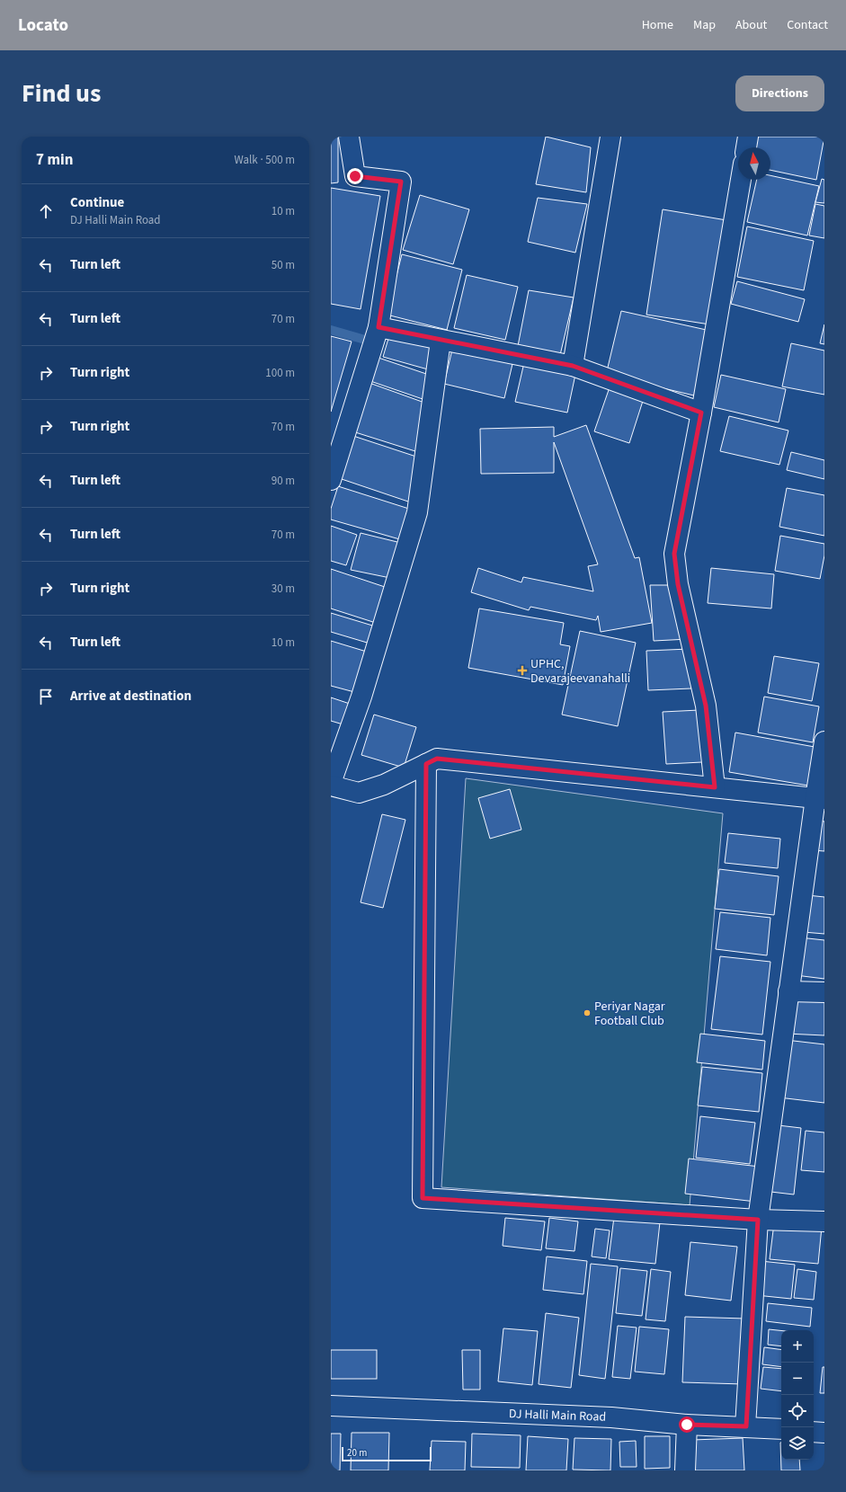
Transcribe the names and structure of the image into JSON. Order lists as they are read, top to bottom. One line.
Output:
{"streets":{"street":["DJ Halli Main Road"]},"places":{"health":["UPHC, Devarajeevanahalli"],"other":["Periyar Nagar Football Club"]},"scale_bar":"20 m","north":"top","page":{"header":"Locato","nav":["Home","Map","About","Contact"],"title":"Find us","buttons":"Directions","heading":["7 min","Walk · 500 m"],"list":[["Continue","DJ Halli Main Road","10 m"],["Turn left","50 m"],["Turn left","70 m"],["Turn right","100 m"],["Turn right","70 m"],["Turn left","90 m"],["Turn left","70 m"],["Turn right","30 m"],["Turn left","10 m"],"Arrive at destination"],"map_buttons":["+","−"],"scale":"20 m"}}
